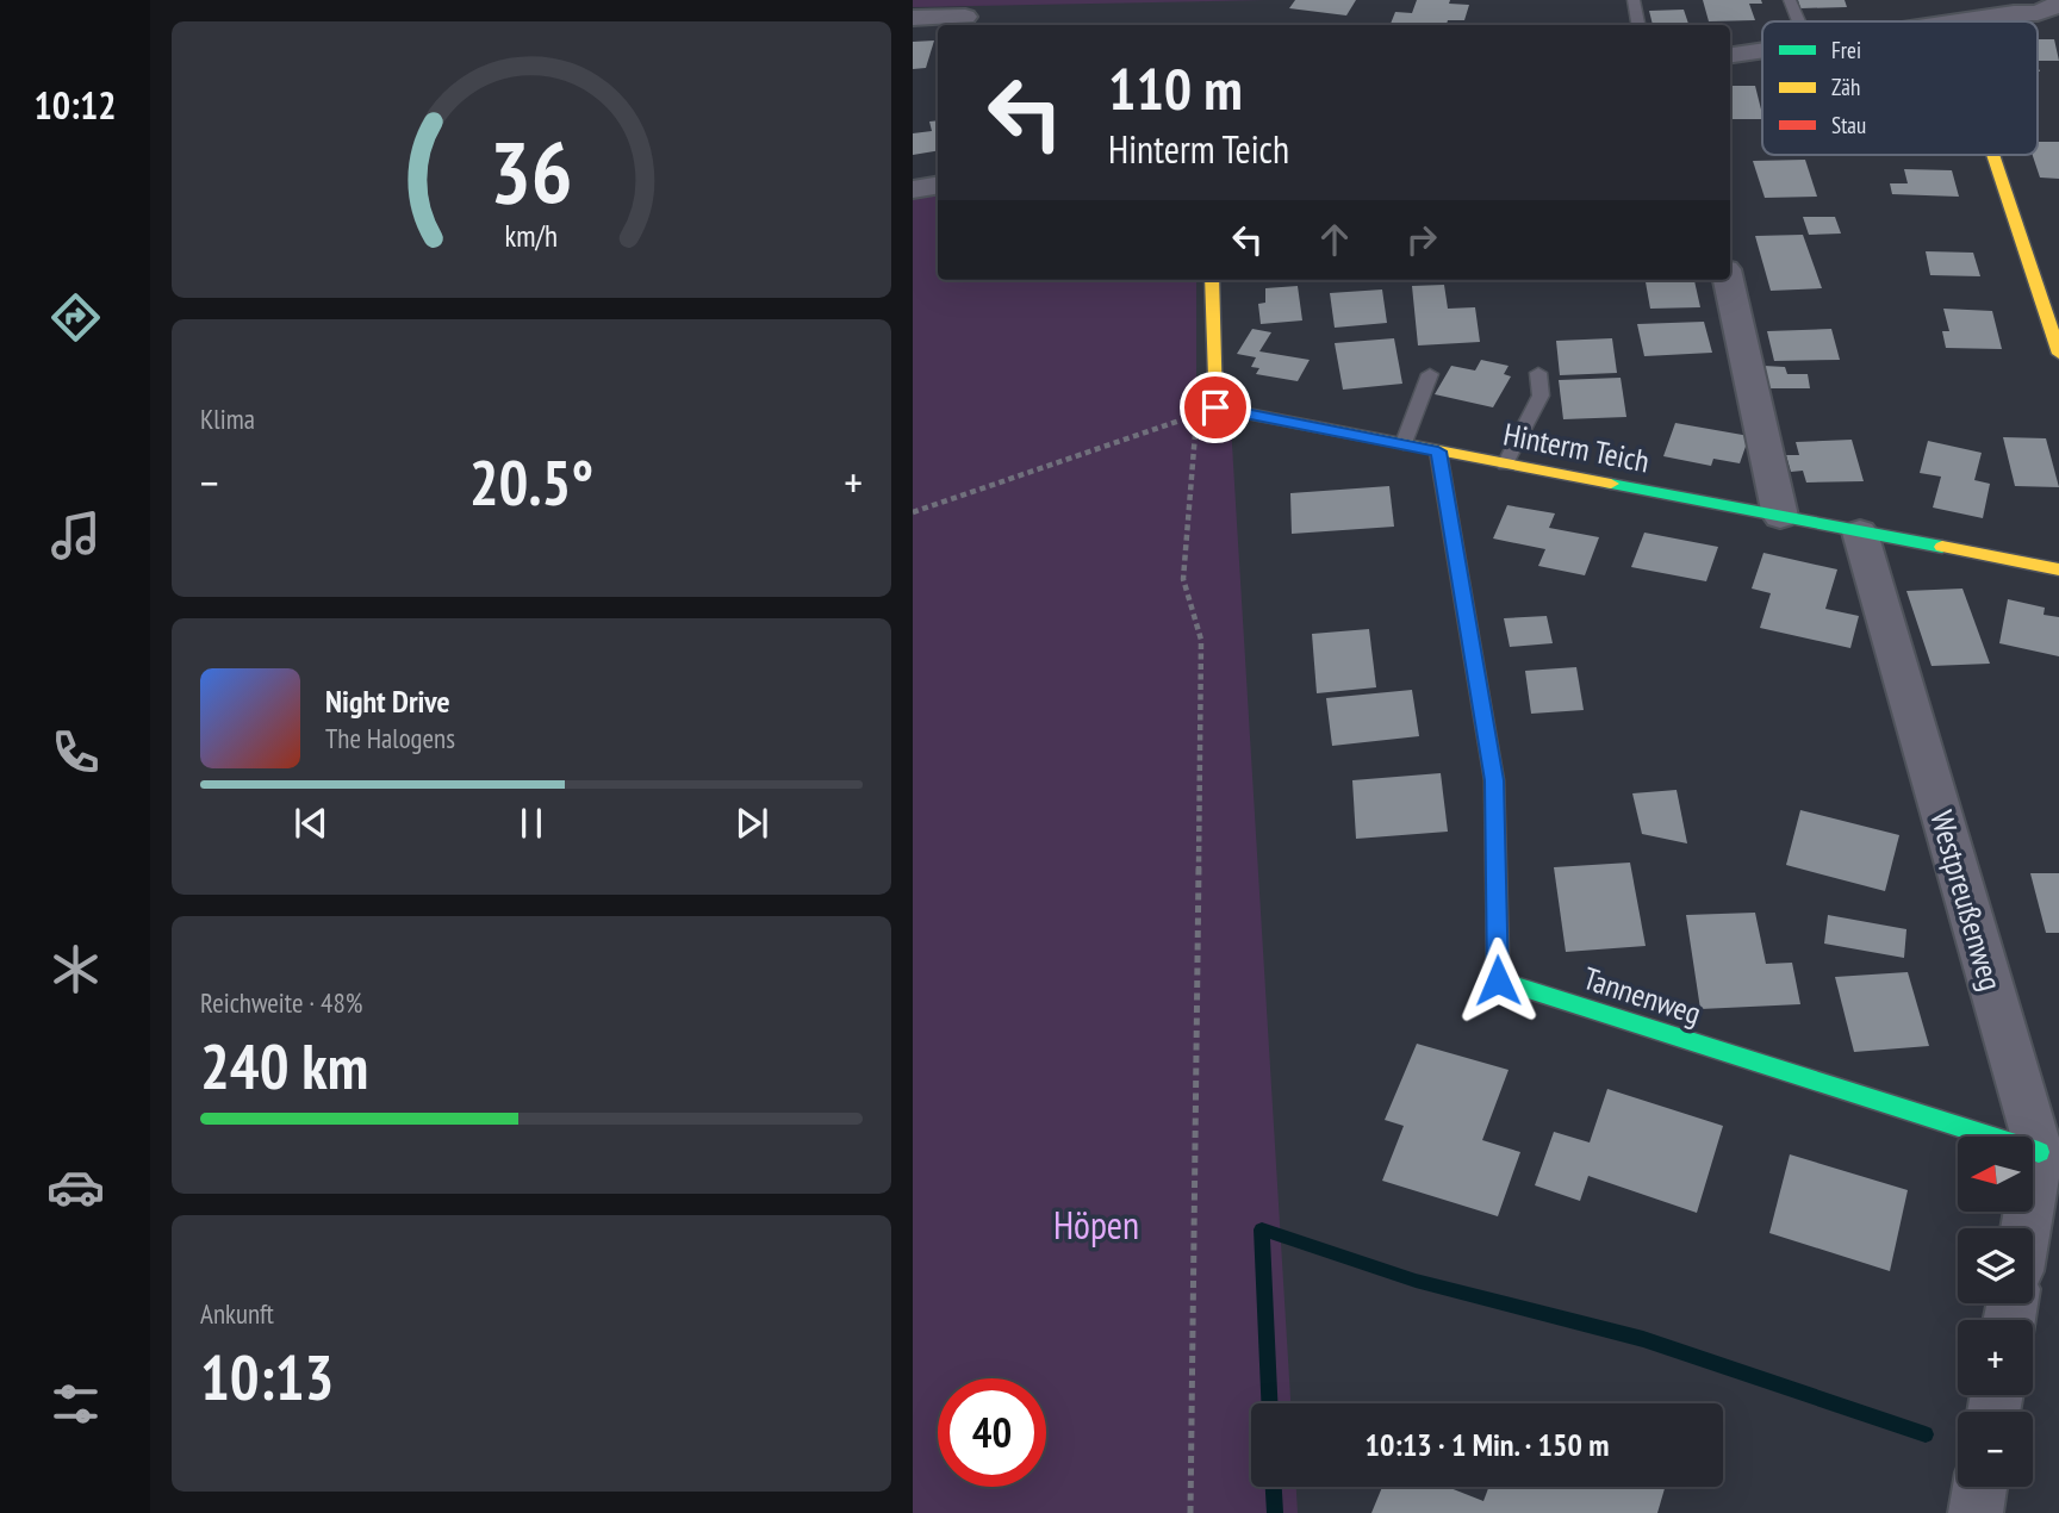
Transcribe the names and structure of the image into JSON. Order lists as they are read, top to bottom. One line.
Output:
{"streets":{"street":["Hinterm Teich","Westpreußenweg","Tannenweg"]},"crossings":[["Hinterm Teich","Westpreußenweg"],["Hinterm Teich","Tannenweg"],["Westpreußenweg","Tannenweg"]],"parks":["Höpen"],"legend":["Frei","Zäh","Stau"],"north":"left","page":{"tabs":"10:12","turn":["110 m","Hinterm Teich"],"tile":["Klima",["Reichweite · 48%","240 km"],["Ankunft","10:13"]],"heat":["−","20.5°","+"],"song":["Night Drive","The Halogens"],"map_buttons":["+","−"],"limit":"40","trip":"10:13 · 1 Min. · 150 m","gauge":["36","km/h"]}}
